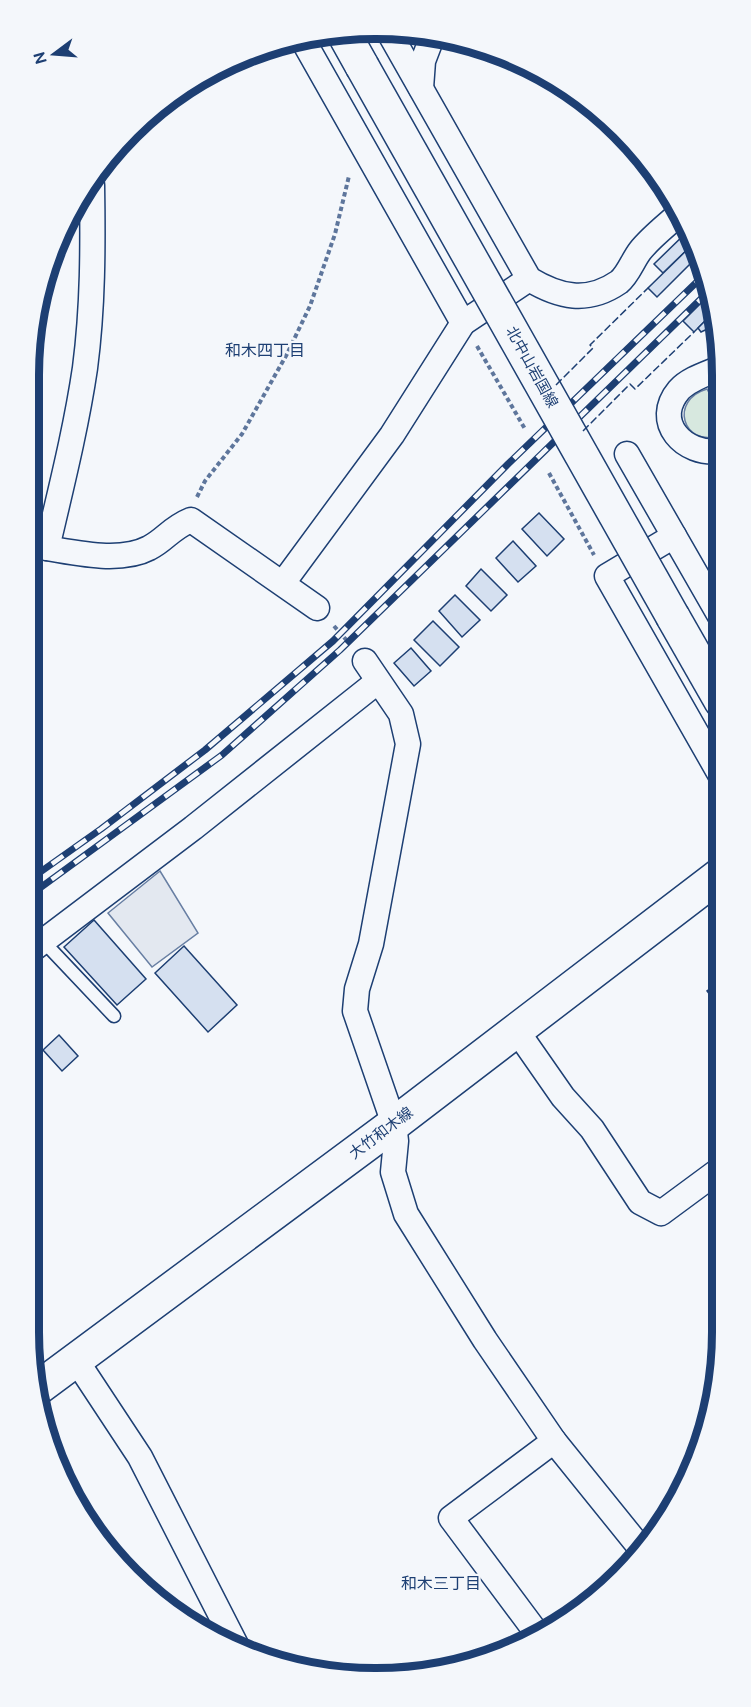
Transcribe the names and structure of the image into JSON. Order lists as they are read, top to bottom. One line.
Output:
{"streets":{"main road":["北中山岩国線","大竹和木線"]},"districts":["和木四丁目","和木三丁目"],"north":"left"}
